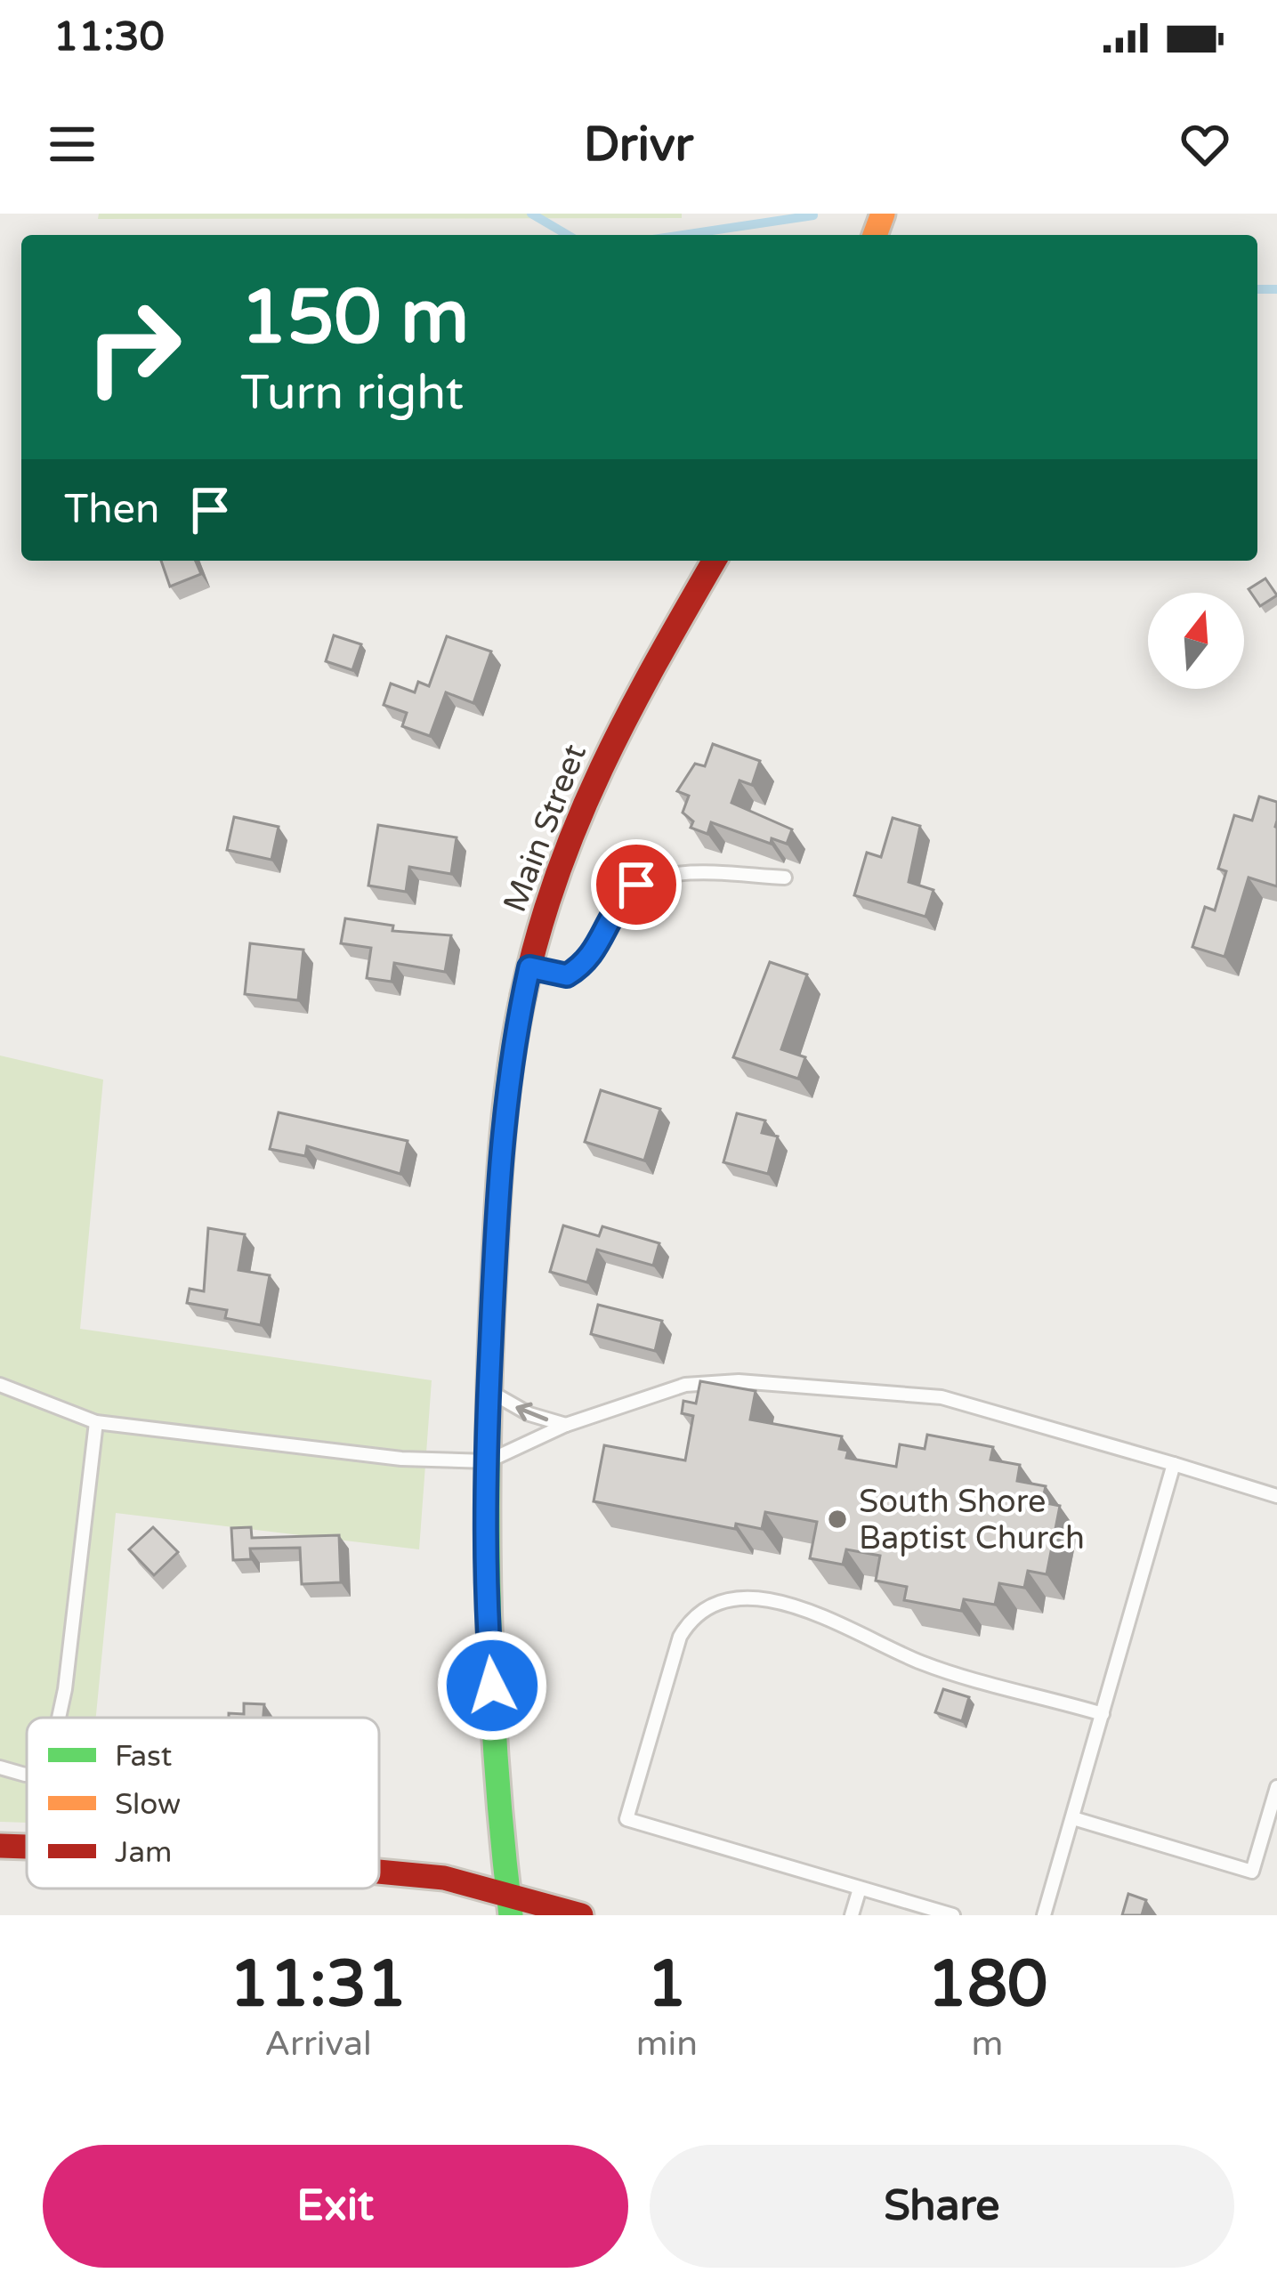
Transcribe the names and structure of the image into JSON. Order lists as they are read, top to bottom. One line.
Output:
{"streets":{"main road":["Main Street"]},"places":["South Shore Baptist Church"],"legend":["Fast","Slow","Jam"],"north":"top","page":{"status":"11:30","header":"Drivr","turn":["150 m","Turn right"],"then":"Then","eta":["11:31","Arrival","1","min","180","m"],"buttons":["Exit","Share"]}}
